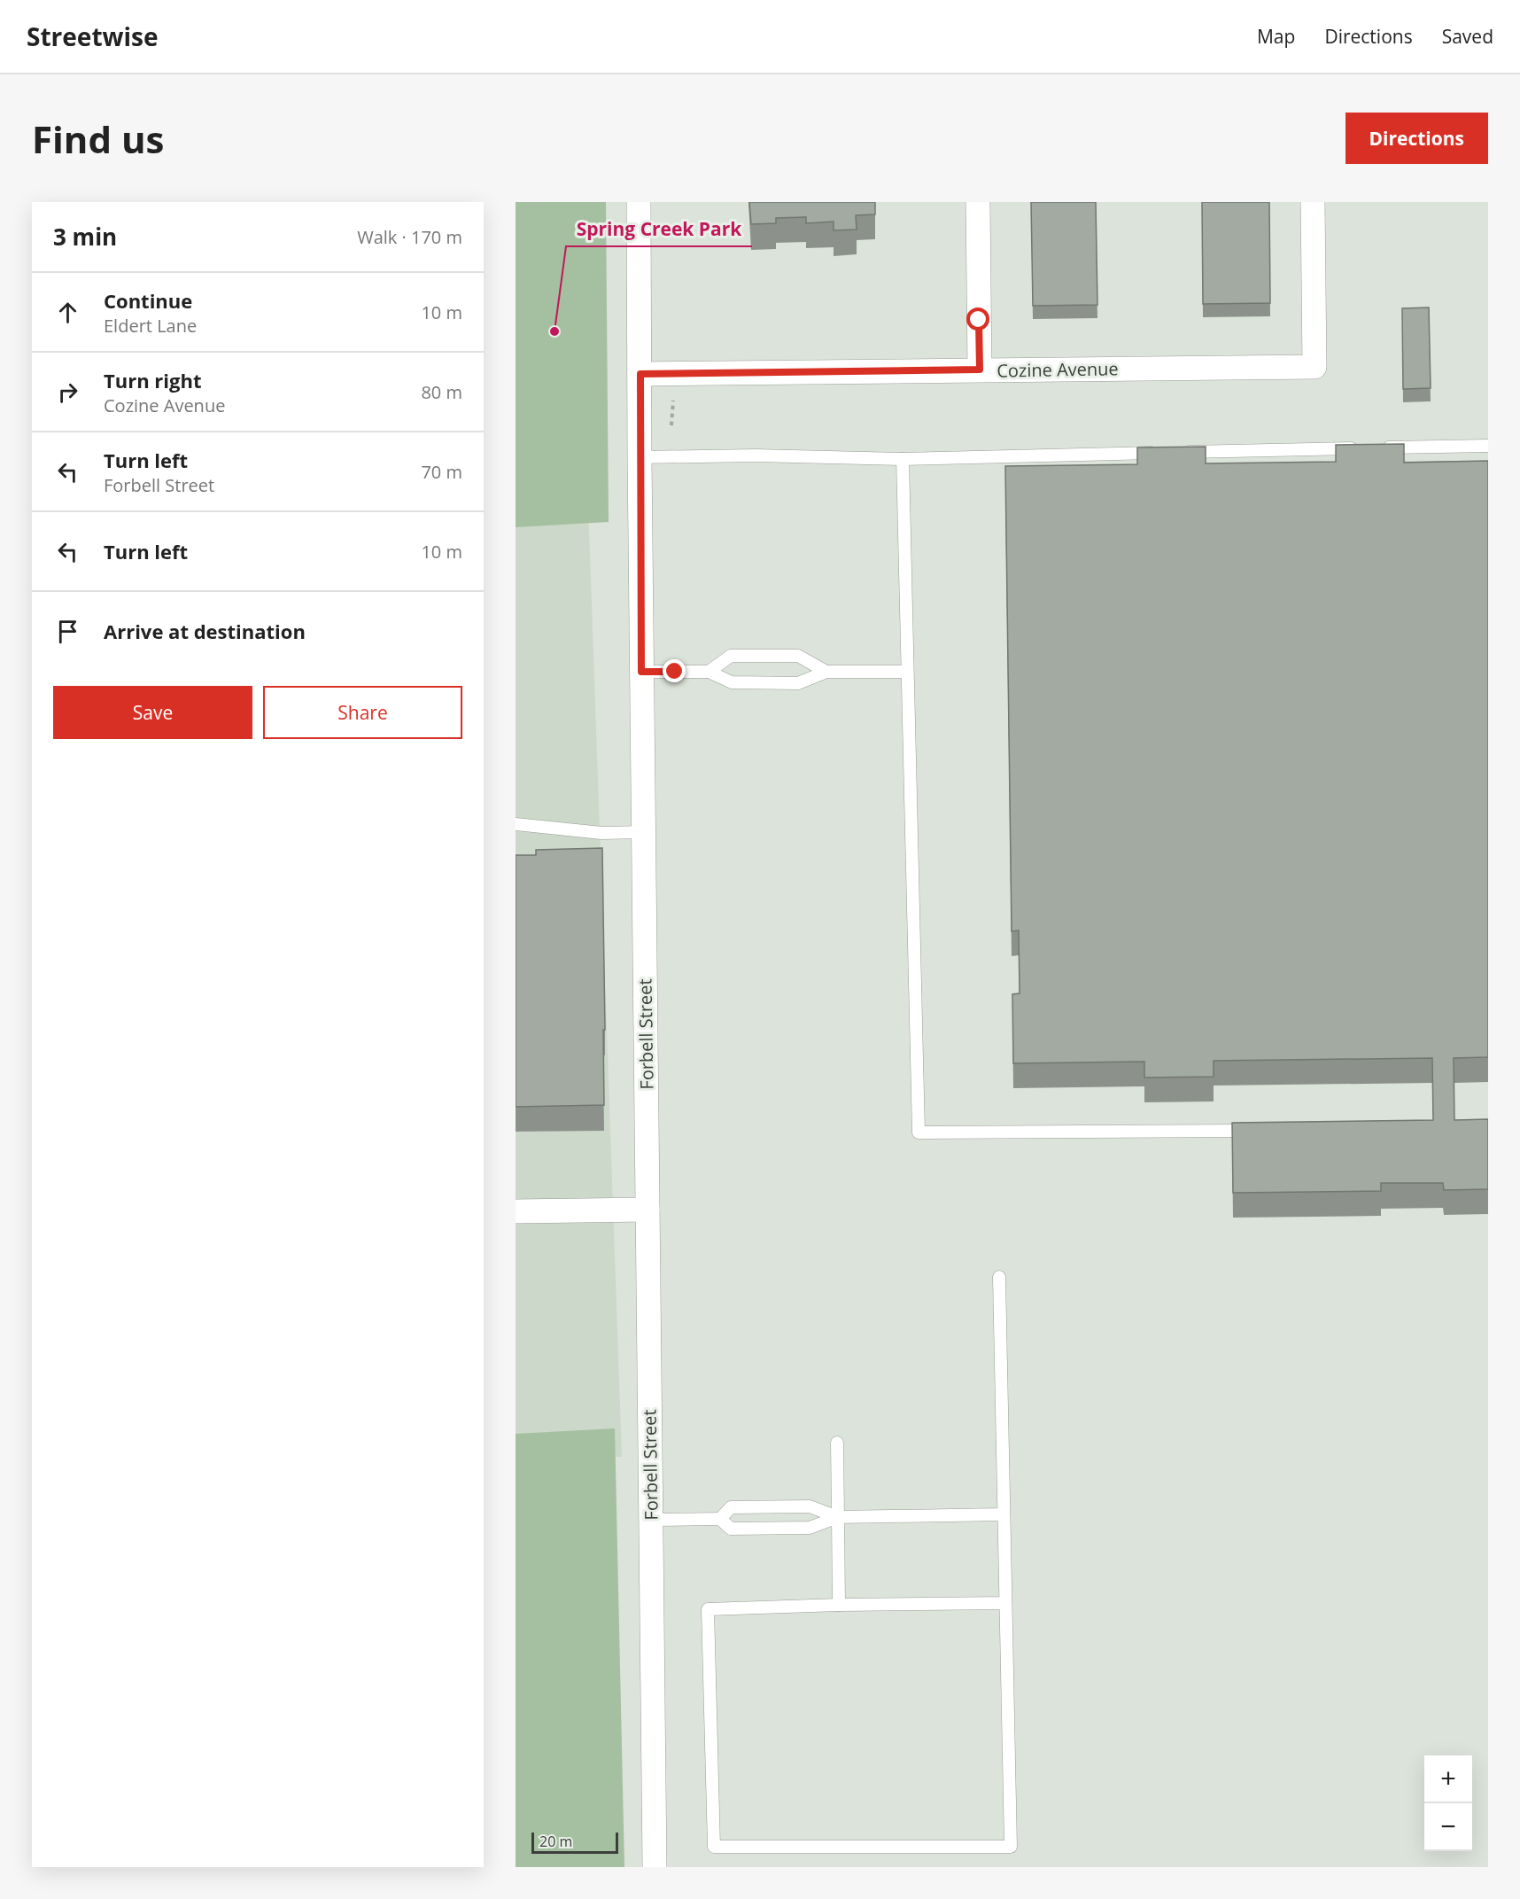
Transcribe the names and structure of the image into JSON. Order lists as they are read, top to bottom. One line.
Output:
{"streets":{"street":["Cozine Avenue","Forbell Street"]},"crossings":[["Cozine Avenue","Forbell Street"]],"places":["Spring Creek Park"],"scale_bar":"20 m","page":{"header":"Streetwise","nav":["Map","Directions","Saved"],"buttons":["Directions",["Save","Share"]],"title":"Find us","heading":["3 min","Walk · 170 m"],"list":[["Continue","Eldert Lane","10 m"],["Turn right","Cozine Avenue","80 m"],["Turn left","Forbell Street","70 m"],["Turn left","10 m"],"Arrive at destination"],"map_buttons":["+","−"],"scale":"20 m"}}
